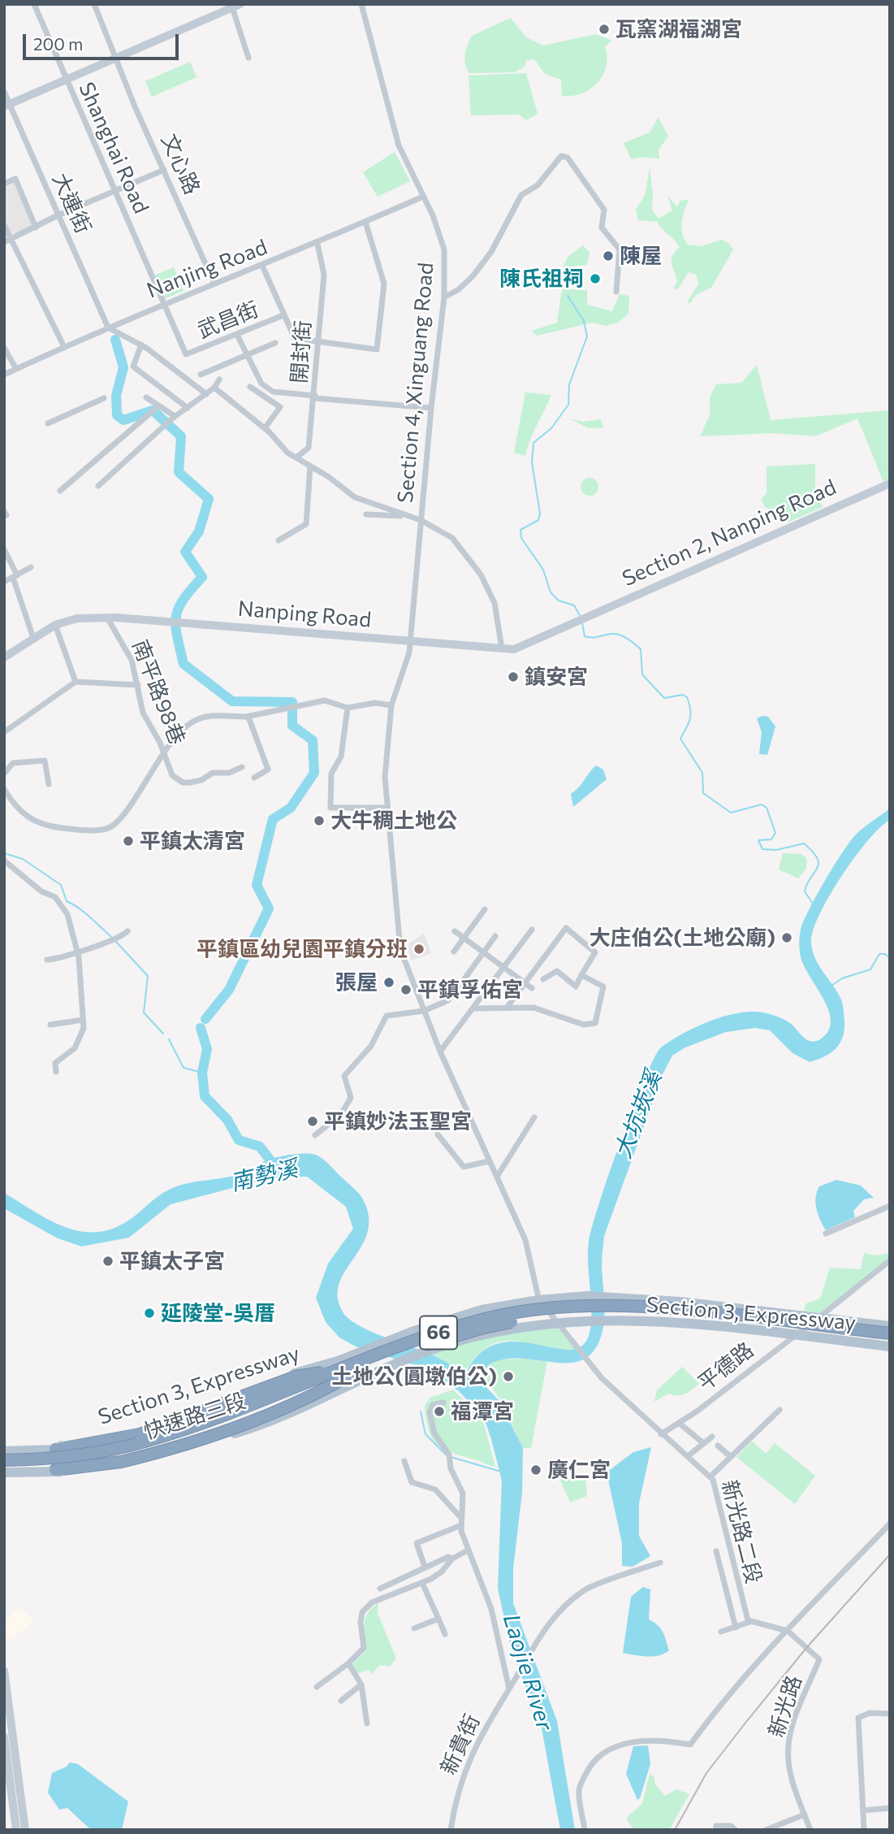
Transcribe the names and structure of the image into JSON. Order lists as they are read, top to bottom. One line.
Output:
{"streets":{"highway":["66"],"main road":["Section 3, Expressway"],"street":["Shanghai Road","文心路","大連街","Nanjing Road","武昌街","開封街","Section 4, Xinguang Road","Section 2, Nanping Road","Nanping Road","南平路98巷","平德路","新光路二段","新光路","新貴街"]},"crossings":[["Shanghai Road","Nanjing Road"],["Shanghai Road","武昌街"],["文心路","Nanjing Road"],["大連街","Nanjing Road"],["Nanjing Road","開封街"],["Nanjing Road","Section 4, Xinguang Road"],["Section 4, Xinguang Road","Section 2, Nanping Road"],["Section 4, Xinguang Road","Nanping Road"],["Section 4, Xinguang Road","Section 3, Expressway"],["Section 4, Xinguang Road","66"],["Section 4, Xinguang Road","新光路二段"],["Section 2, Nanping Road","Nanping Road"],["Nanping Road","南平路98巷"],["Section 3, Expressway","66"],["Section 3, Expressway","平德路"],["Section 3, Expressway","新光路二段"],["66","新光路二段"],["平德路","新光路二段"]],"water":["大坑崁溪","南勢溪","Laojie River"],"places":["瓦窯湖福湖宮","陳屋","陳氏祖祠","鎮安宮","大牛稠土地公","平鎮太清宮","大庄伯公(土地公廟)","平鎮區幼兒園平鎮分班","張屋","平鎮孚佑宮","平鎮妙法玉聖宮","平鎮太子宮","延陵堂-吳厝","土地公(圓墩伯公)","福潭宮","廣仁宮"],"scale_bar":"200 m"}
